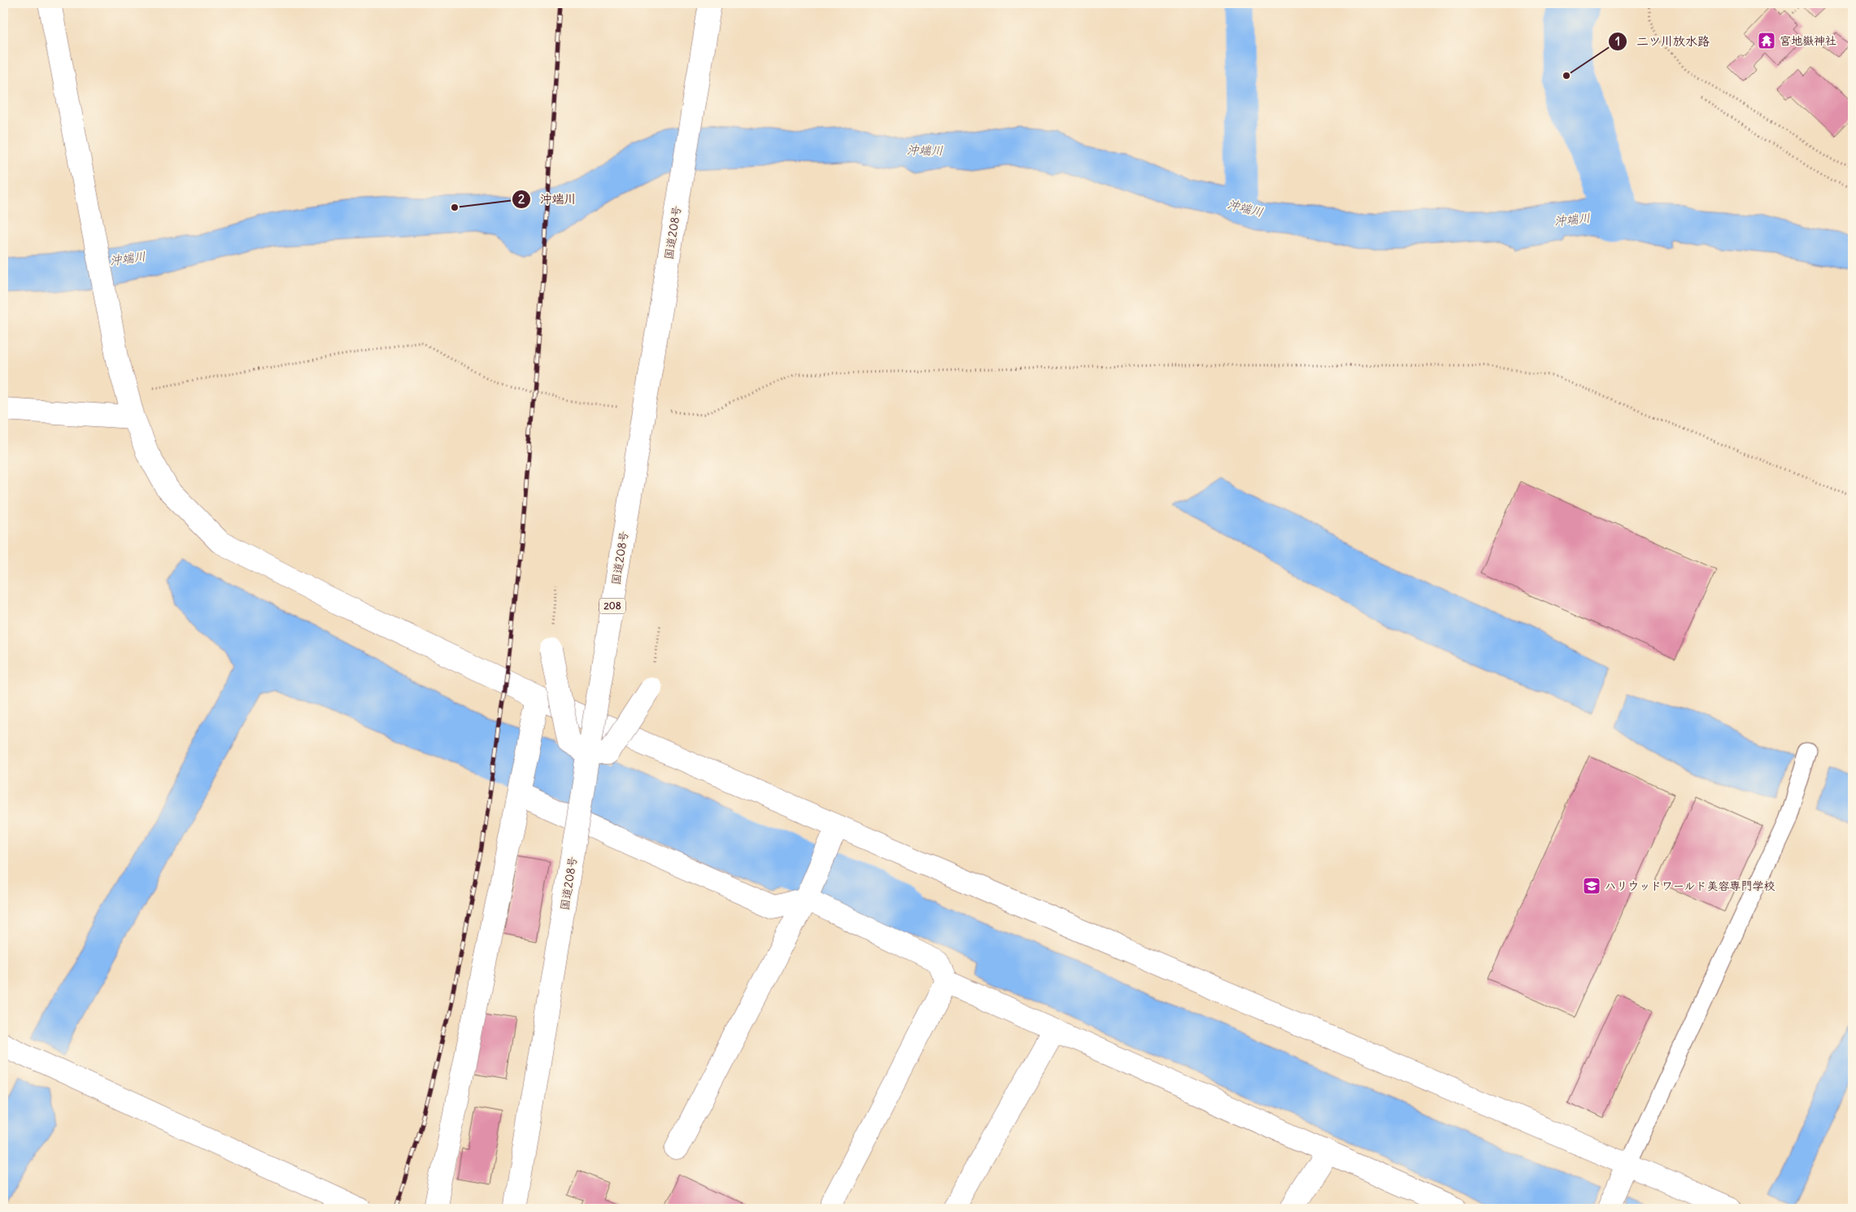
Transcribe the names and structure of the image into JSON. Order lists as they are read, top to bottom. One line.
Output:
{"streets":{"main road":["国道208号","208"]},"water":["沖端川"],"places":{"temple":["宮地嶽神社"],"other":["二ツ川放水路","沖端川"],"school or university":["ハリウッドワールド美容専門学校"]}}
